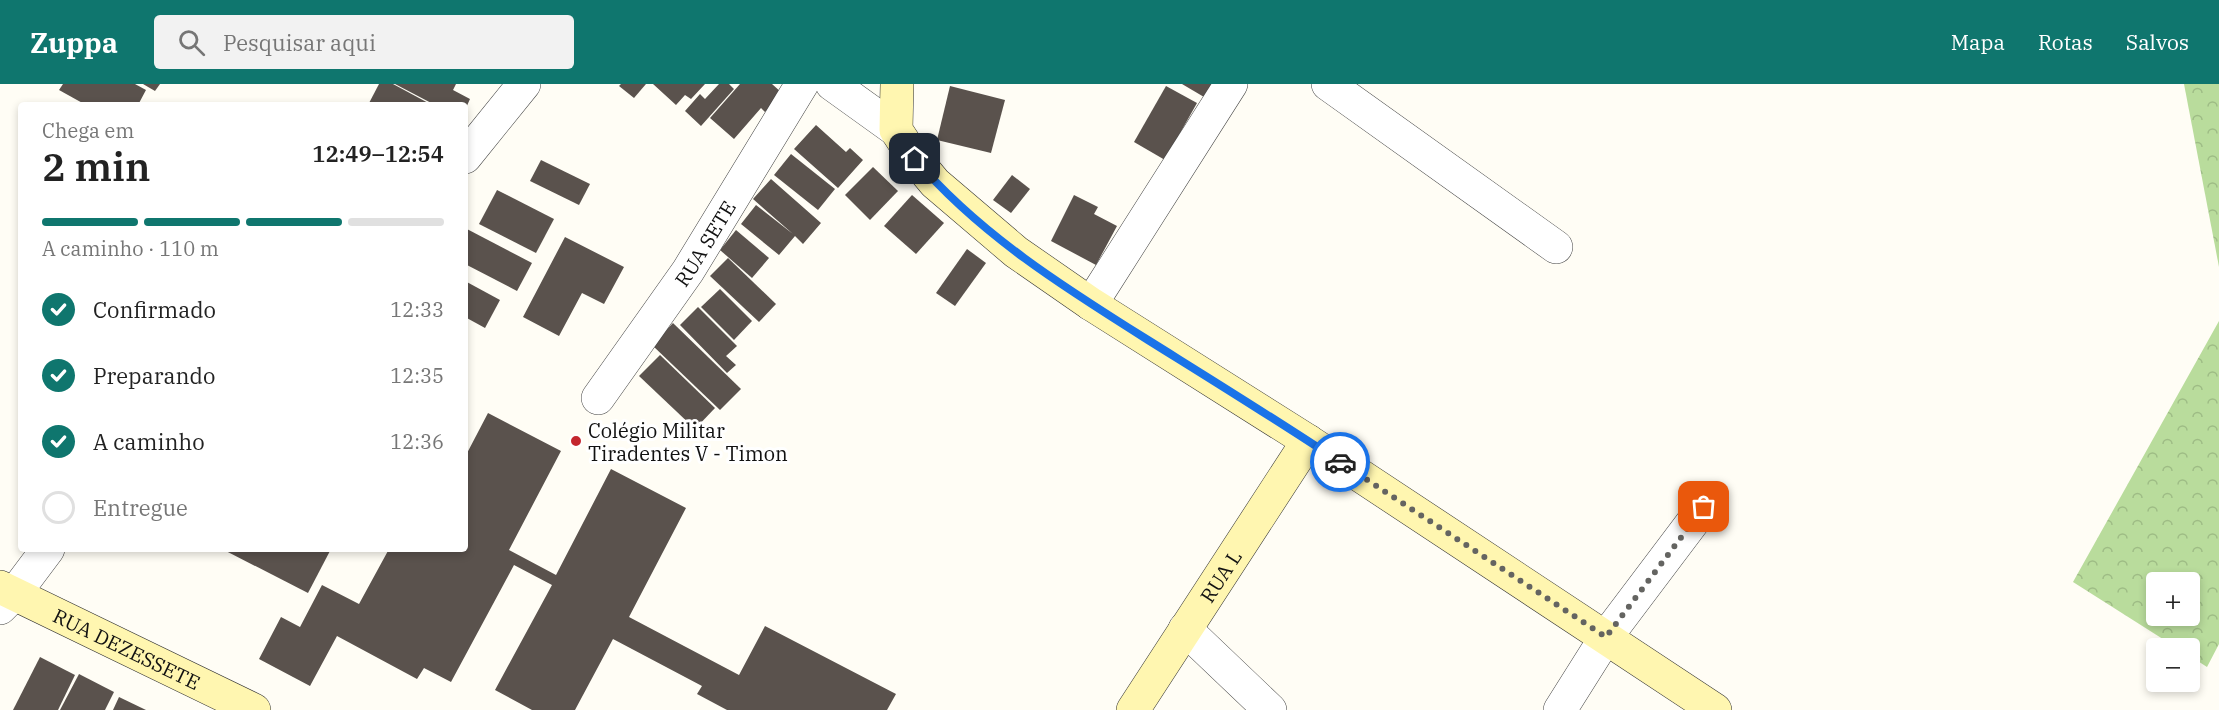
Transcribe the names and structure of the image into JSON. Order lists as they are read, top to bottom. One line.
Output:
{"streets":{"main road":["RUA L","RUA DEZESSETE"],"street":["RUA SETE"]},"places":["Colégio Militar Tiradentes V - Timon"],"page":{"header":"Zuppa","search":"Pesquisar aqui","nav":["Mapa","Rotas","Salvos"],"heading":["2 min","Chega em","12:49–12:54"],"bar":"A caminho · 110 m","list":[["Confirmado","12:33"],["Preparando","12:35"],["A caminho","12:36"],"Entregue"],"map_buttons":["+","−"]}}
